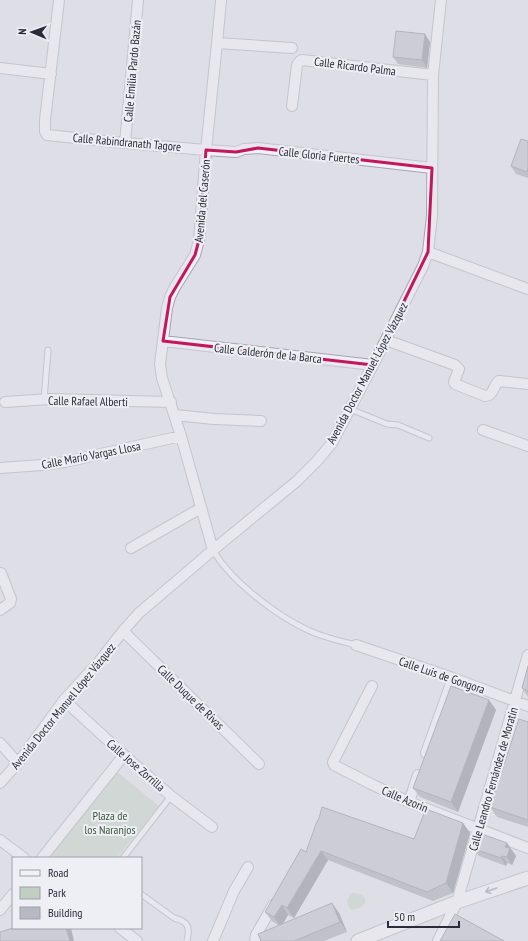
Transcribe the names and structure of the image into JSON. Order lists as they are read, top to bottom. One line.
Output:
{"streets":{"street":["Calle Ricardo Palma","Calle Emilia Pardo Bazán","Calle Rabindranath Tagore","Calle Gloria Fuertes","Avenida del Caserón","Calle Calderón de la Barca","Avenida Doctor Manuel López Vázquez","Calle Rafael Alberti","Calle Mario Vargas Llosa","Calle Luis de Gongora","Calle Duque de Rivas","Calle Jose Zorrilla","Calle Leandro Fernández de Moratín","Calle Azorin"]},"crossings":[["Calle Ricardo Palma","Avenida Doctor Manuel López Vázquez"],["Calle Emilia Pardo Bazán","Calle Rabindranath Tagore"],["Calle Rabindranath Tagore","Calle Gloria Fuertes"],["Calle Rabindranath Tagore","Avenida del Caserón"],["Calle Gloria Fuertes","Avenida del Caserón"],["Calle Gloria Fuertes","Avenida Doctor Manuel López Vázquez"],["Avenida del Caserón","Calle Calderón de la Barca"],["Avenida del Caserón","Avenida Doctor Manuel López Vázquez"],["Avenida del Caserón","Calle Rafael Alberti"],["Avenida del Caserón","Calle Mario Vargas Llosa"],["Calle Calderón de la Barca","Avenida Doctor Manuel López Vázquez"],["Avenida Doctor Manuel López Vázquez","Calle Duque de Rivas"],["Avenida Doctor Manuel López Vázquez","Calle Jose Zorrilla"],["Calle Luis de Gongora","Calle Leandro Fernández de Moratín"],["Calle Leandro Fernández de Moratín","Calle Azorin"]],"parks":["Plaza de los Naranjos"],"legend":["Road","Park","Building"],"scale_bar":"50 m","north":"left"}
